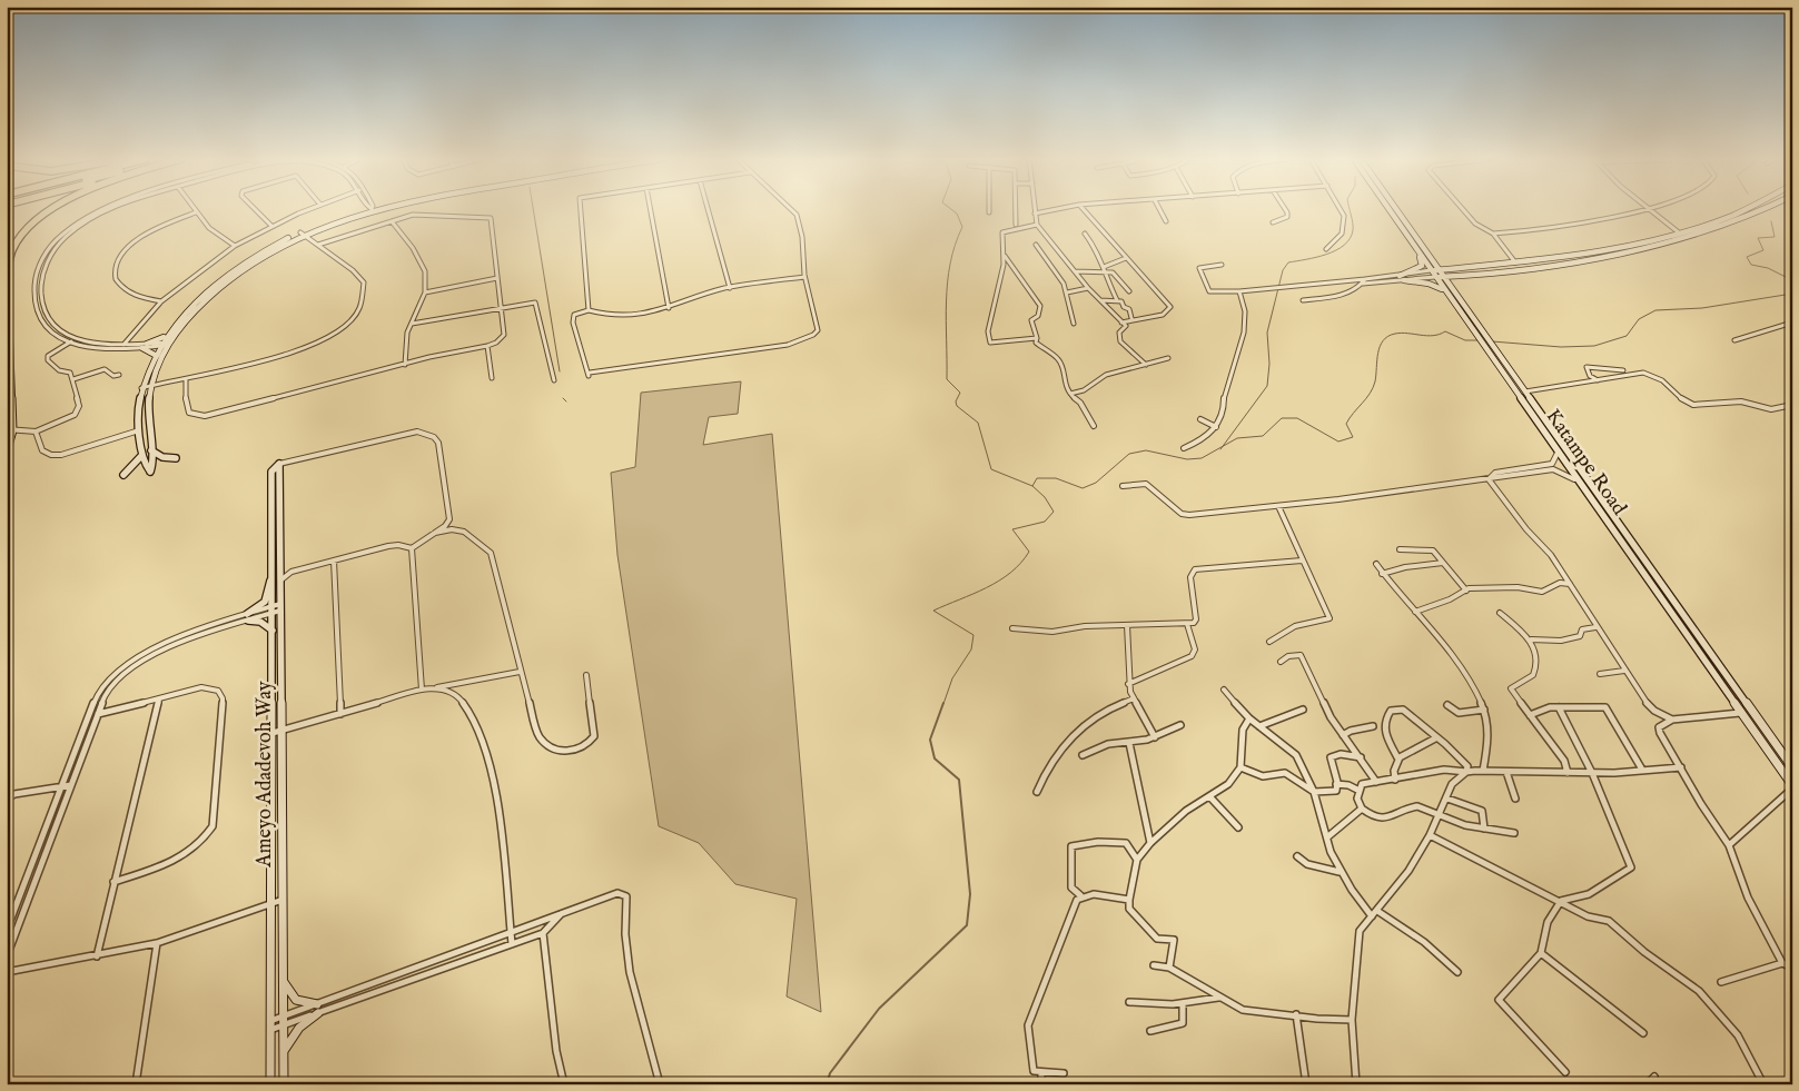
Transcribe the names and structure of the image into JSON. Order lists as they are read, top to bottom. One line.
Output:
{"streets":{"main road":["Katampe Road","Ameyo Adadevoh Way"]}}
